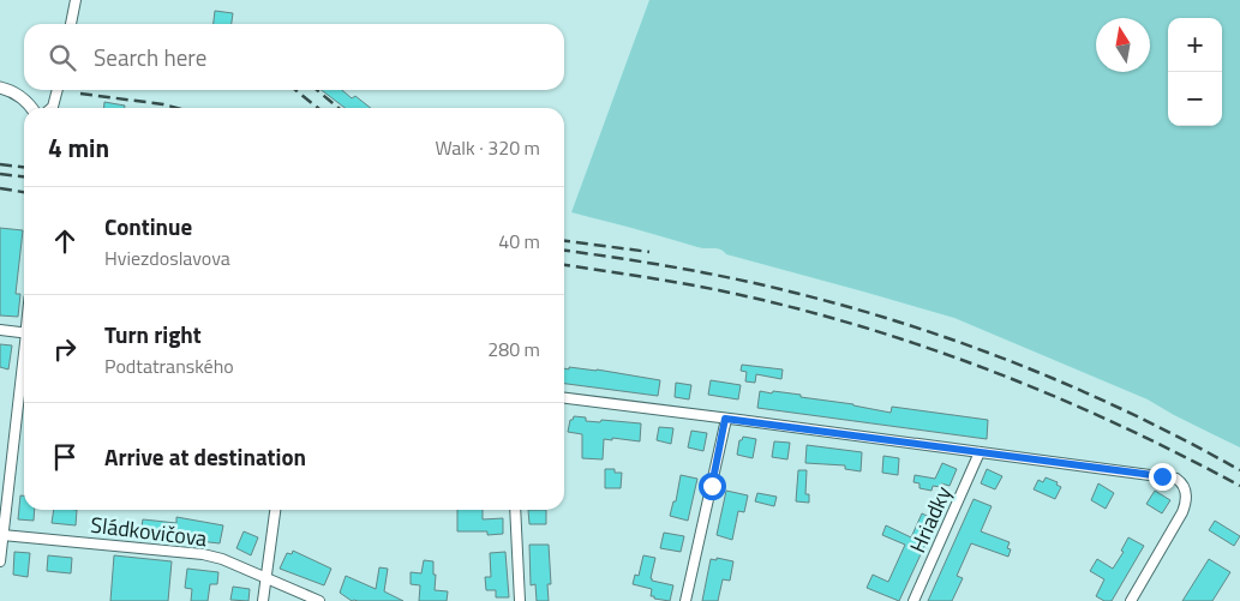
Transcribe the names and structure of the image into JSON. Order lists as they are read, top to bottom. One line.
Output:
{"streets":{"street":["Hriadky","Sládkovičova"]},"north":"top","page":{"map_buttons":["+","−"],"search":"Search here","heading":["4 min","Walk · 320 m"],"list":[["Continue","Hviezdoslavova","40 m"],["Turn right","Podtatranského","280 m"],"Arrive at destination"]}}
